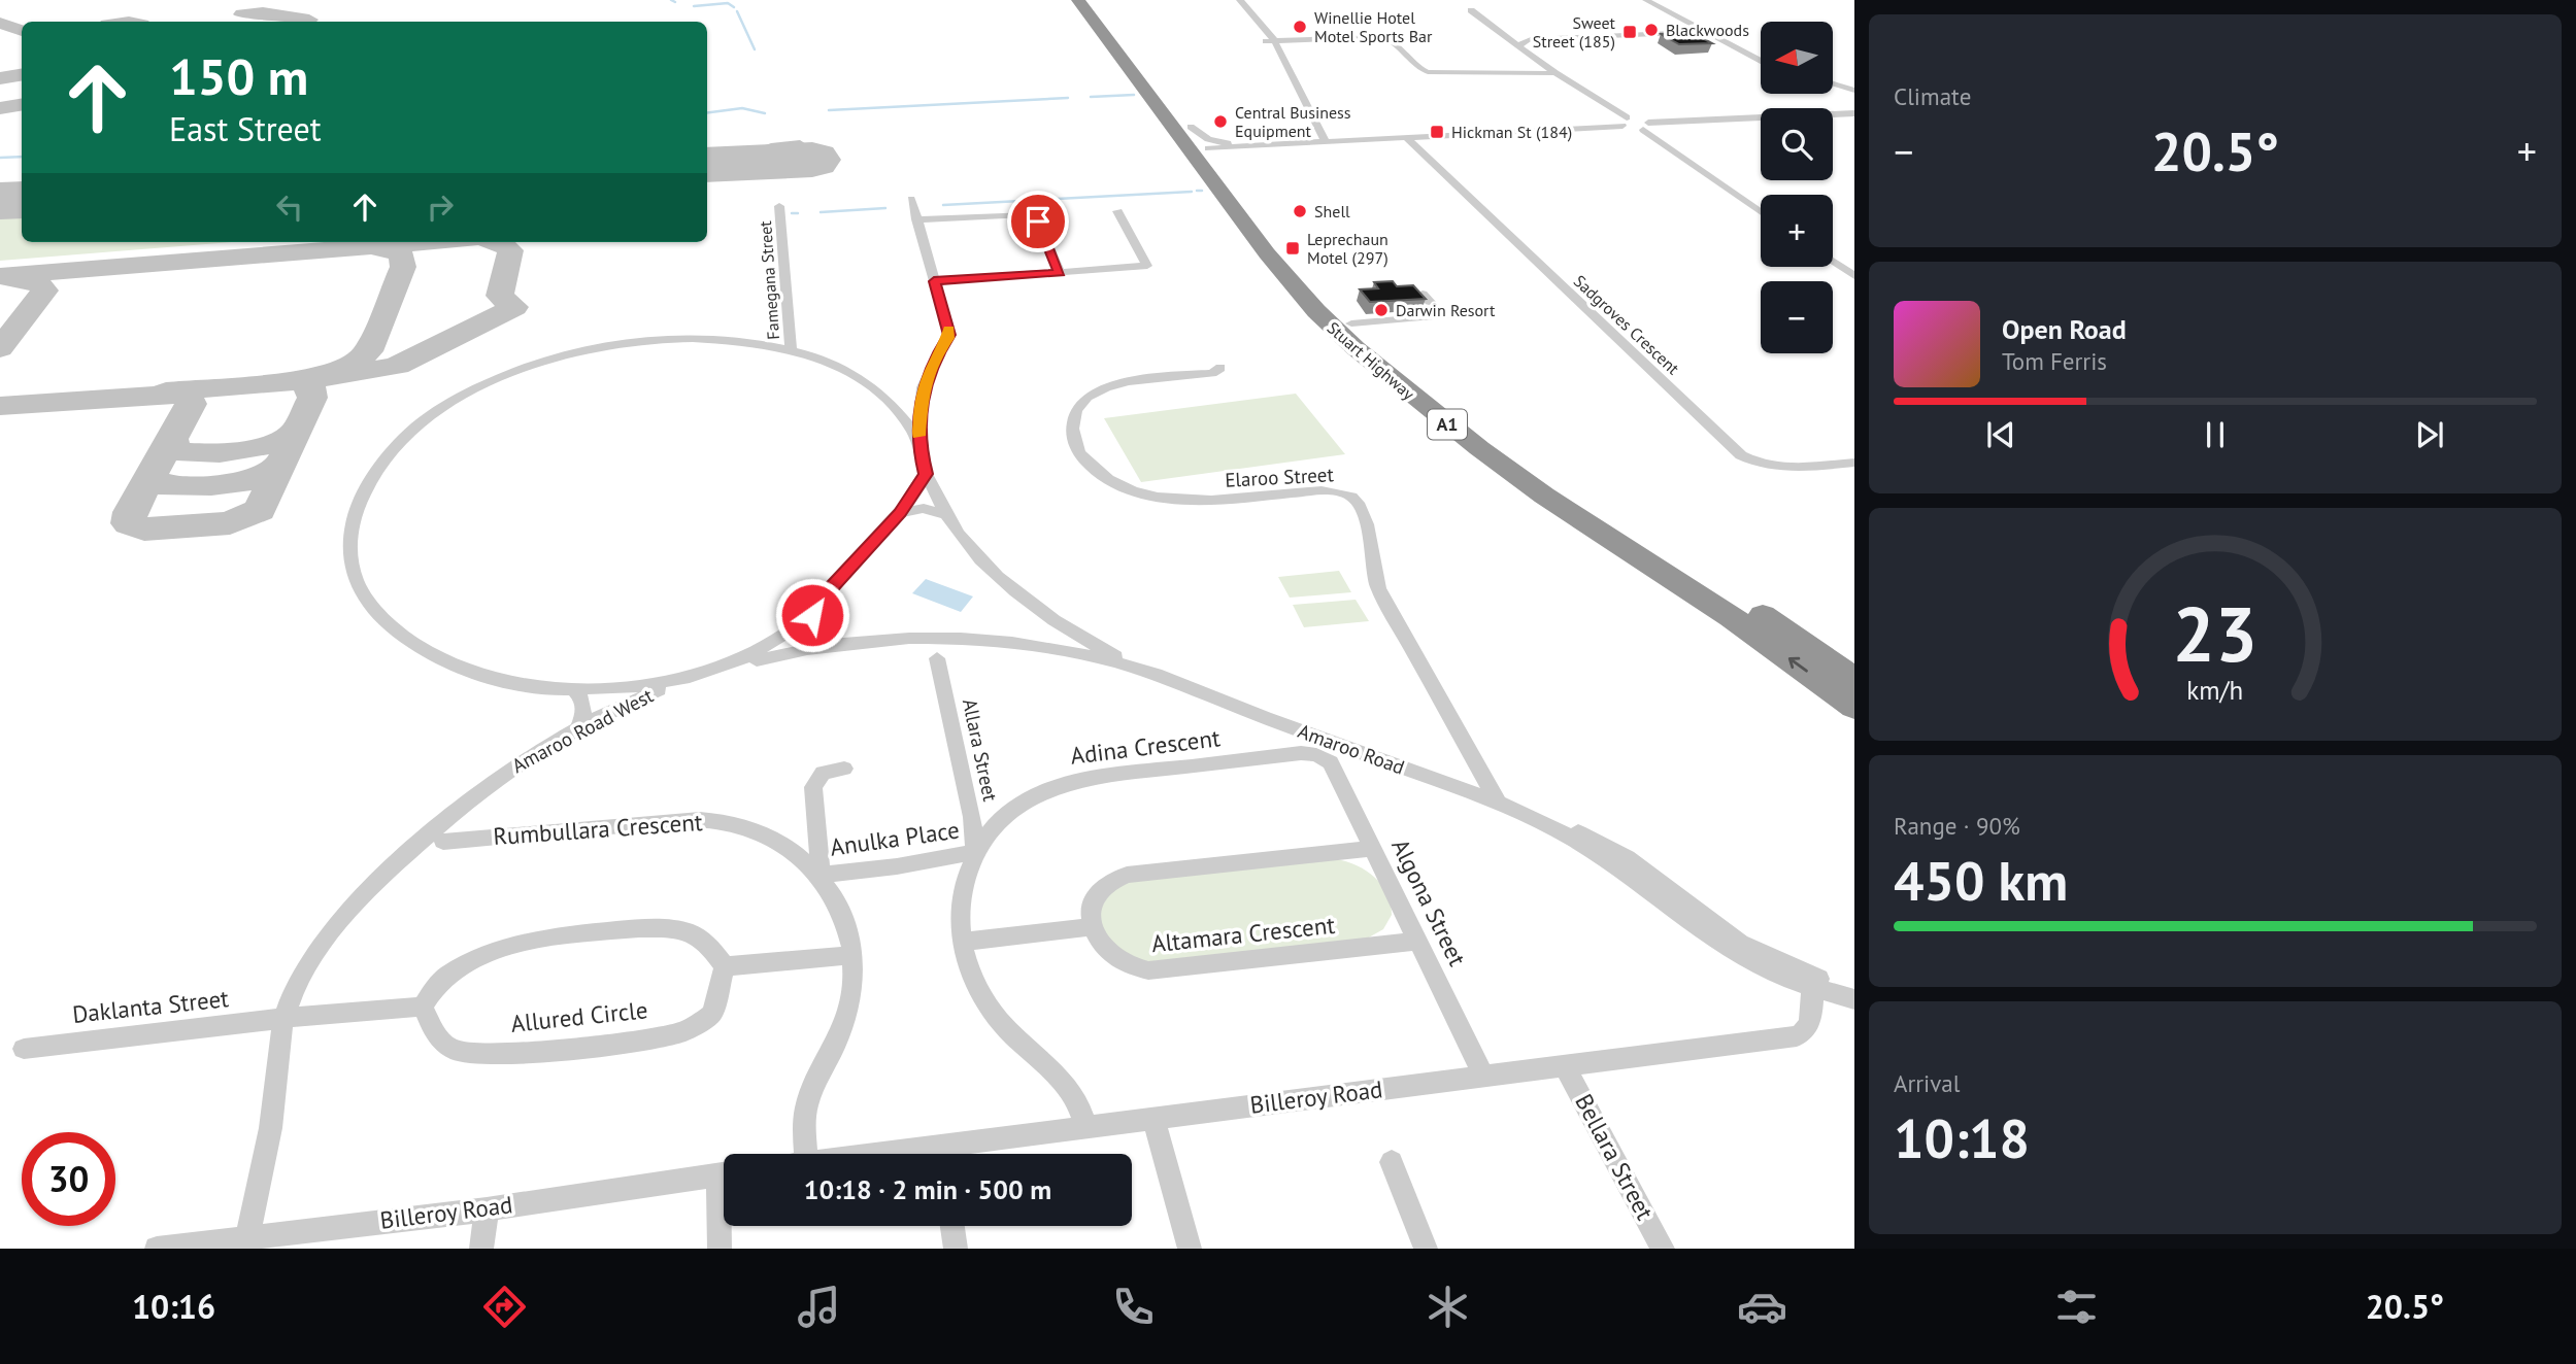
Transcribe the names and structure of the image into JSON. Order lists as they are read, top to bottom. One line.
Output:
{"streets":{"highway":["Stuart Highway","A1"],"street":["Famegana Street","Sadgroves Crescent","Elaroo Street","Amaroo Road West","Adina Crescent","Amaroo Road","Allara Street","Rumbullara Crescent","Anulka Place","Algona Street","Altamara Crescent","Daklanta Street","Allured Circle","Billeroy Road","Bellara Street"]},"crossings":[["Elaroo Street","Amaroo Road"],["Amaroo Road West","Amaroo Road"],["Amaroo Road West","Daklanta Street"],["Amaroo Road West","Billeroy Road"],["Adina Crescent","Allara Street"],["Adina Crescent","Anulka Place"],["Adina Crescent","Algona Street"],["Adina Crescent","Billeroy Road"],["Amaroo Road","Billeroy Road"],["Allara Street","Anulka Place"],["Rumbullara Crescent","Anulka Place"],["Algona Street","Altamara Crescent"],["Algona Street","Billeroy Road"],["Billeroy Road","Bellara Street"]],"places":{"other":["Winellie Hotel Motel Sports Bar","Blackwoods","Central Business Equipment","Shell","Darwin Resort"],"transit":["Sweet Street (185)","Hickman St (184)","Leprechaun Motel (297)"]},"north":"left","page":{"tile":["Climate",["Range · 90%","450 km"],["Arrival","10:18"]],"map_buttons":["+","−"],"turn":["150 m","East Street"],"heat":["−","20.5°","+"],"song":["Open Road","Tom Ferris"],"limit":"30","trip":"10:18 · 2 min · 500 m","tabs":["10:16","20.5°"],"gauge":["23","km/h"]}}
